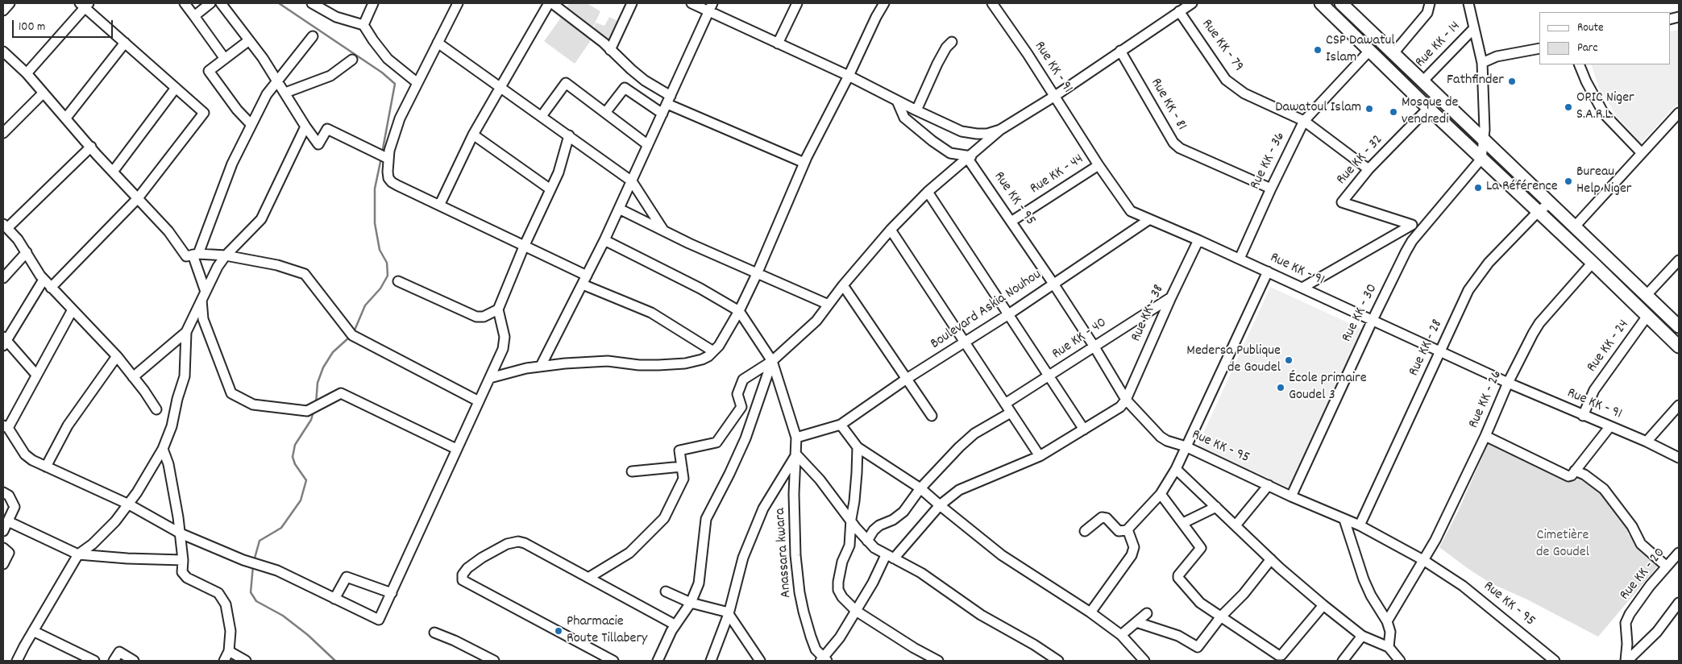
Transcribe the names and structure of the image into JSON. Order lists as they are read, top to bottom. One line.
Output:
{"streets":{"street":["Rue KK - 14","Rue KK - 79","Rue KK - 91","Rue KK - 81","Rue KK - 32","Rue KK - 36","Rue KK - 44","Rue KK - 95","Boulevard Askia Nouhou","Rue KK - 38","Rue KK - 30","Rue KK - 40","Rue KK - 24","Rue KK - 28","Rue KK - 26","Anassara kwara","Rue KK - 20"]},"crossings":[["Rue KK - 79","Rue KK - 32"],["Rue KK - 79","Rue KK - 36"],["Rue KK - 91","Rue KK - 32"],["Rue KK - 91","Rue KK - 36"],["Rue KK - 91","Rue KK - 44"],["Rue KK - 91","Boulevard Askia Nouhou"],["Rue KK - 91","Rue KK - 38"],["Rue KK - 91","Rue KK - 30"],["Rue KK - 91","Rue KK - 24"],["Rue KK - 91","Rue KK - 28"],["Rue KK - 91","Rue KK - 26"],["Rue KK - 81","Rue KK - 36"],["Rue KK - 44","Rue KK - 95"],["Rue KK - 95","Boulevard Askia Nouhou"],["Rue KK - 95","Rue KK - 38"],["Rue KK - 95","Rue KK - 30"],["Rue KK - 95","Rue KK - 40"],["Rue KK - 95","Rue KK - 28"],["Rue KK - 95","Rue KK - 26"],["Boulevard Askia Nouhou","Anassara kwara"],["Rue KK - 38","Rue KK - 40"]],"parks":["Cimetière de Goudel"],"places":["CSP Dawatul Islam","Fathfinder","OPIC Niger S.A.R.L.","Dawatoul Islam","Mosque de vendredi","Bureau Help Niger","La Référence","Medersa Publique de Goudel","École primaire Goudel 3","Pharmacie Route Tillabery"],"legend":["Route","Parc"],"scale_bar":"100 m"}
